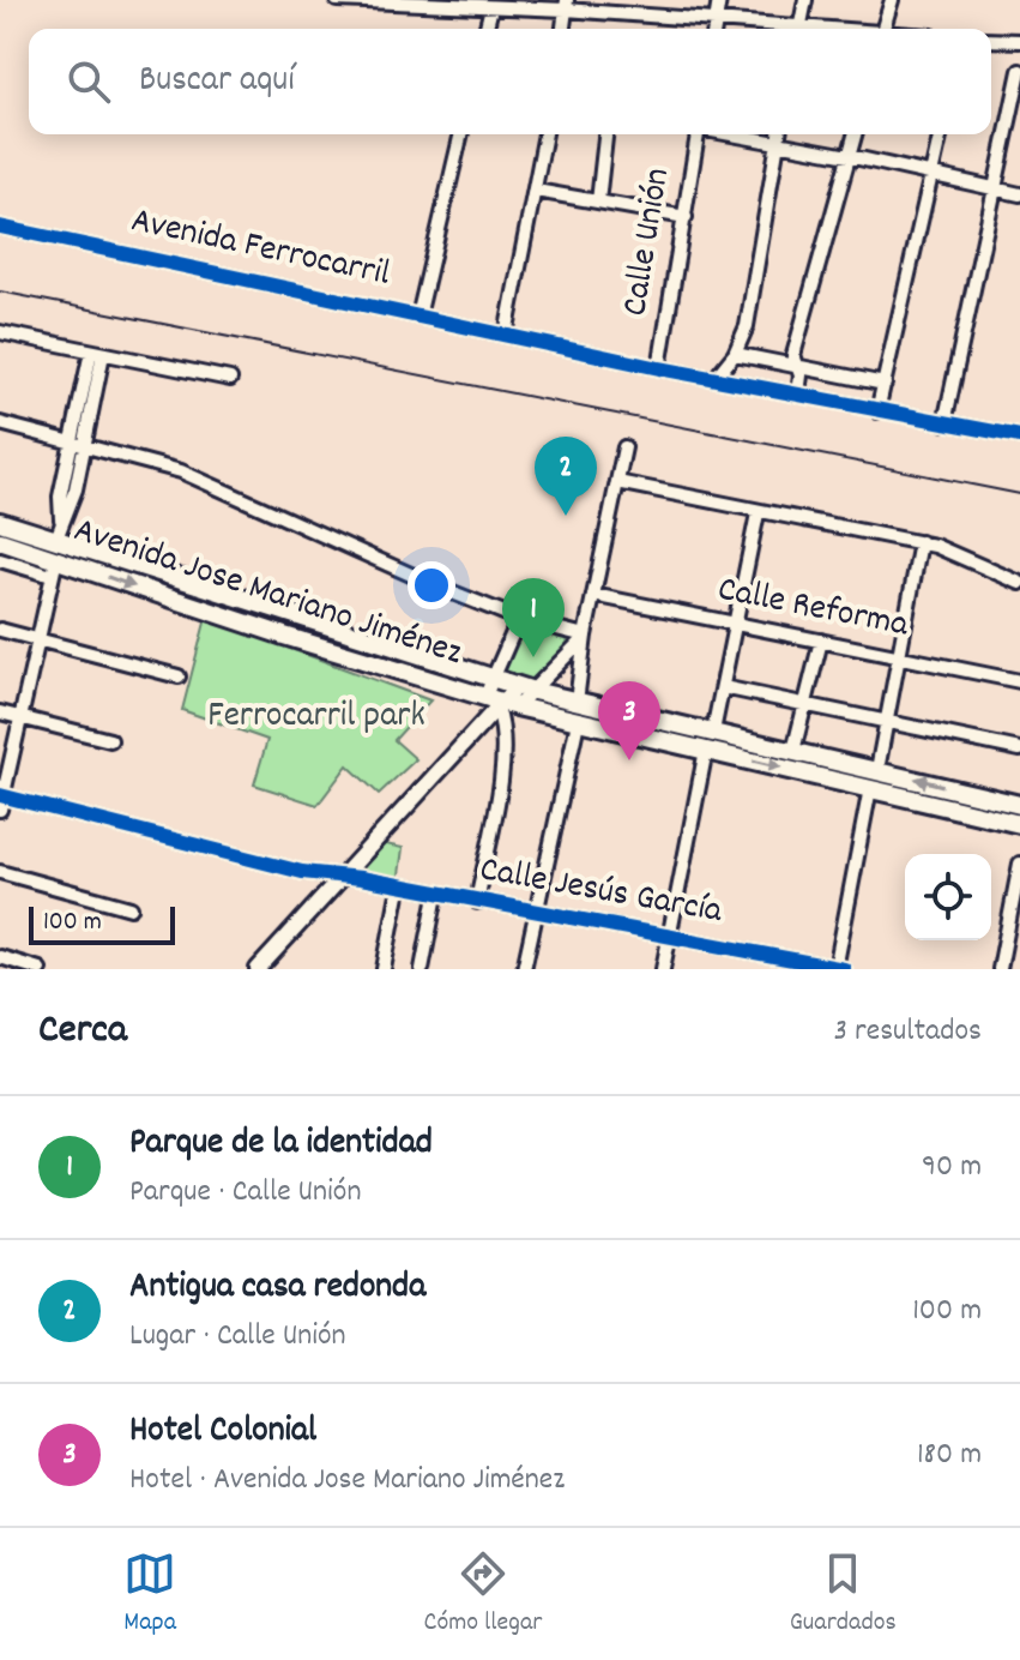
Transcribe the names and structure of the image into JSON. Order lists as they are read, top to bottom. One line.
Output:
{"streets":{"highway":["Avenida Jose Mariano Jiménez"],"street":["Calle Unión","Avenida Ferrocarril","Calle Reforma","Calle Jesús García"]},"crossings":[["Calle Unión","Avenida Ferrocarril"]],"parks":["Ferrocarril park"],"scale_bar":"100 m","page":{"search":"Buscar aquí","pins":["2","1","3"],"scale":"100 m","heading":["Cerca","3 resultados"],"list":[{"mark":"1","name":"Parque de la identidad","note":"Parque · Calle Unión","value":"90 m"},{"mark":"2","name":"Antigua casa redonda","note":"Lugar · Calle Unión","value":"100 m"},{"mark":"3","name":"Hotel Colonial","note":"Hotel · Avenida Jose Mariano Jiménez","value":"180 m"}],"nav":["Mapa","Cómo llegar","Guardados"]}}
